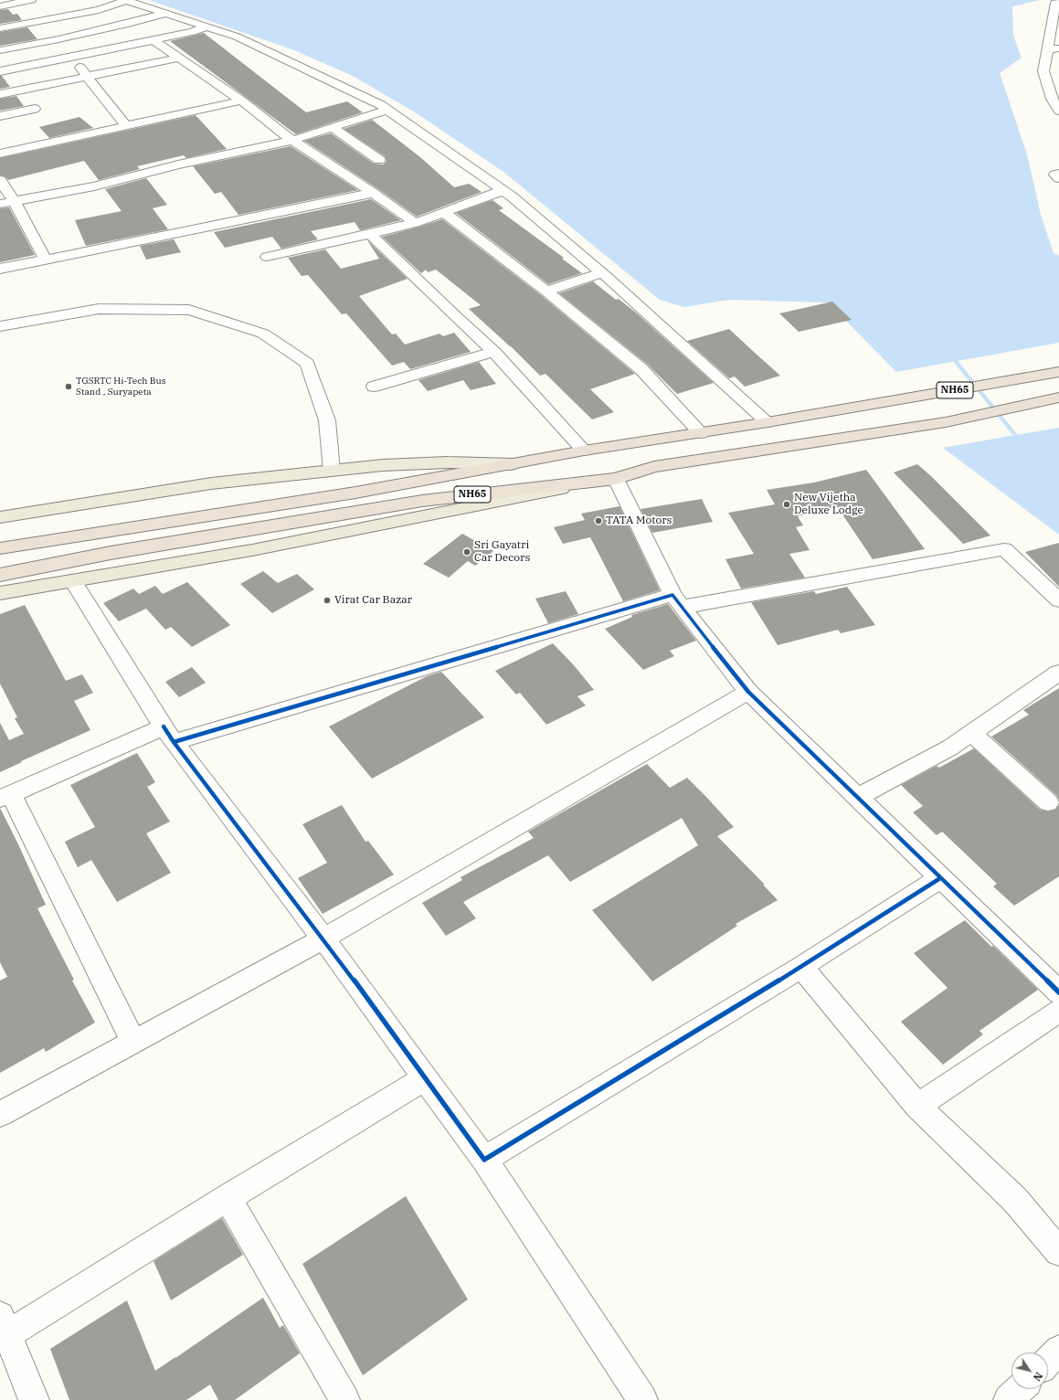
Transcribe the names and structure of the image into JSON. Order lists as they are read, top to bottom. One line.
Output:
{"streets":{"highway":["NH65"]},"places":["TGSRTC Hi-Tech Bus Stand , Suryapeta","New Vijetha Deluxe Lodge","TATA Motors","Sri Gayatri Car Decors","Virat Car Bazar"],"north":"bottom right"}
